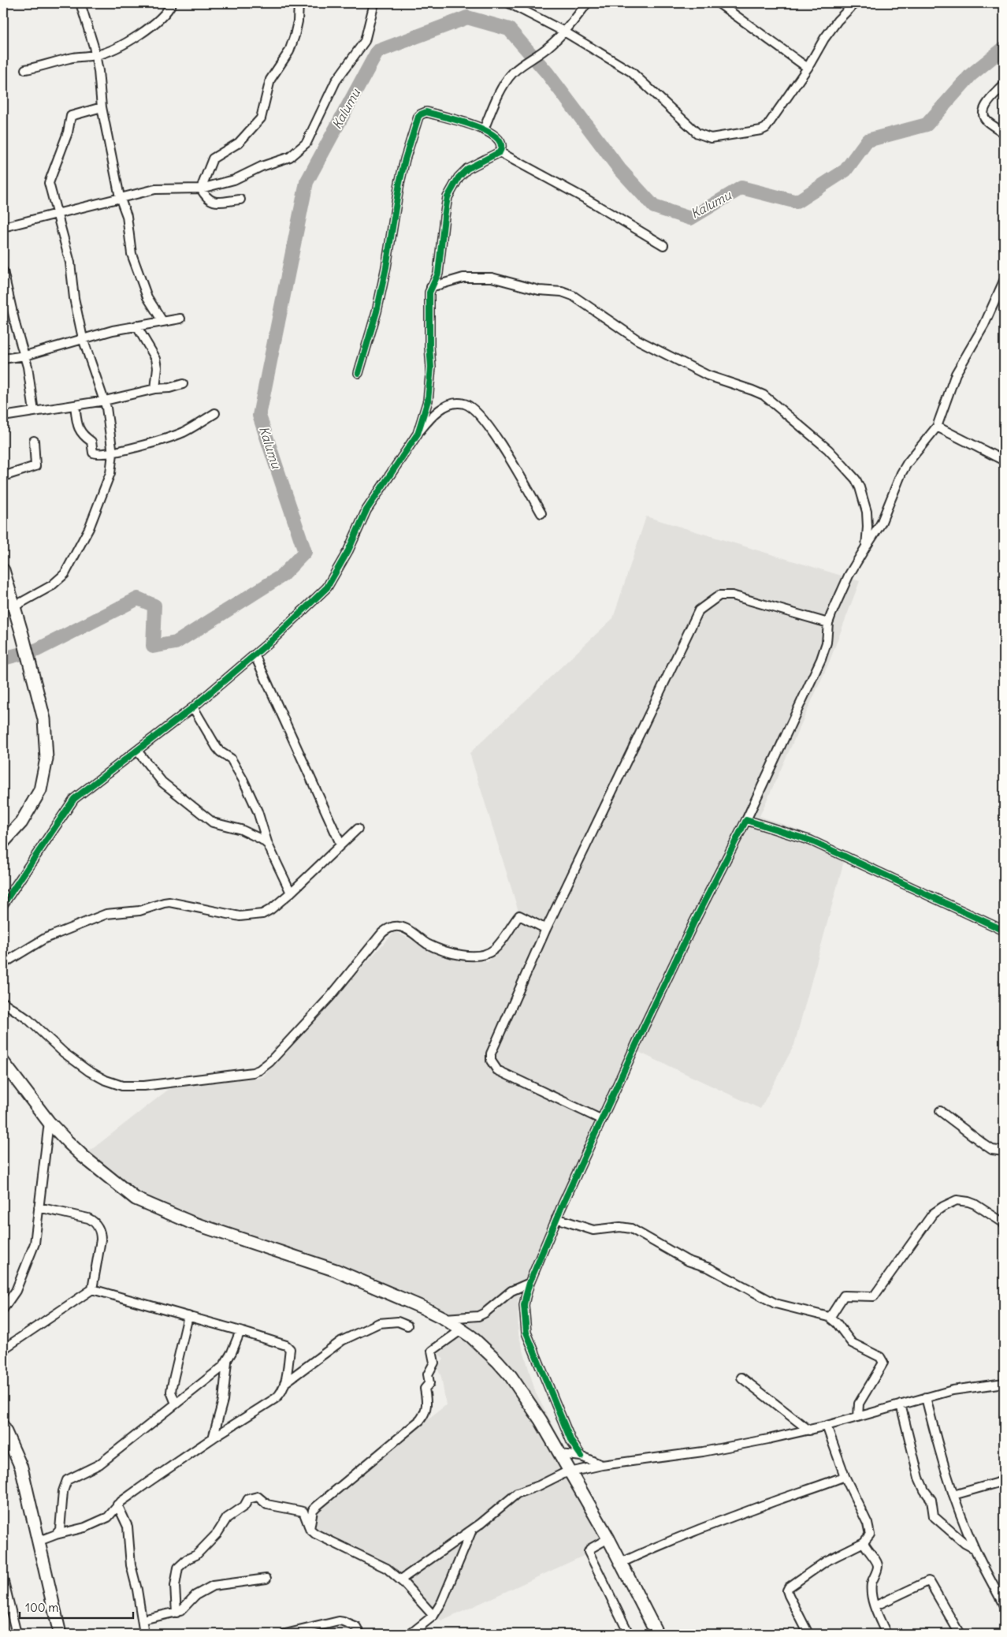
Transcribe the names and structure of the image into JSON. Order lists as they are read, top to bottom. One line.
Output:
{"water":["Kalumu"],"scale_bar":"100 m"}
